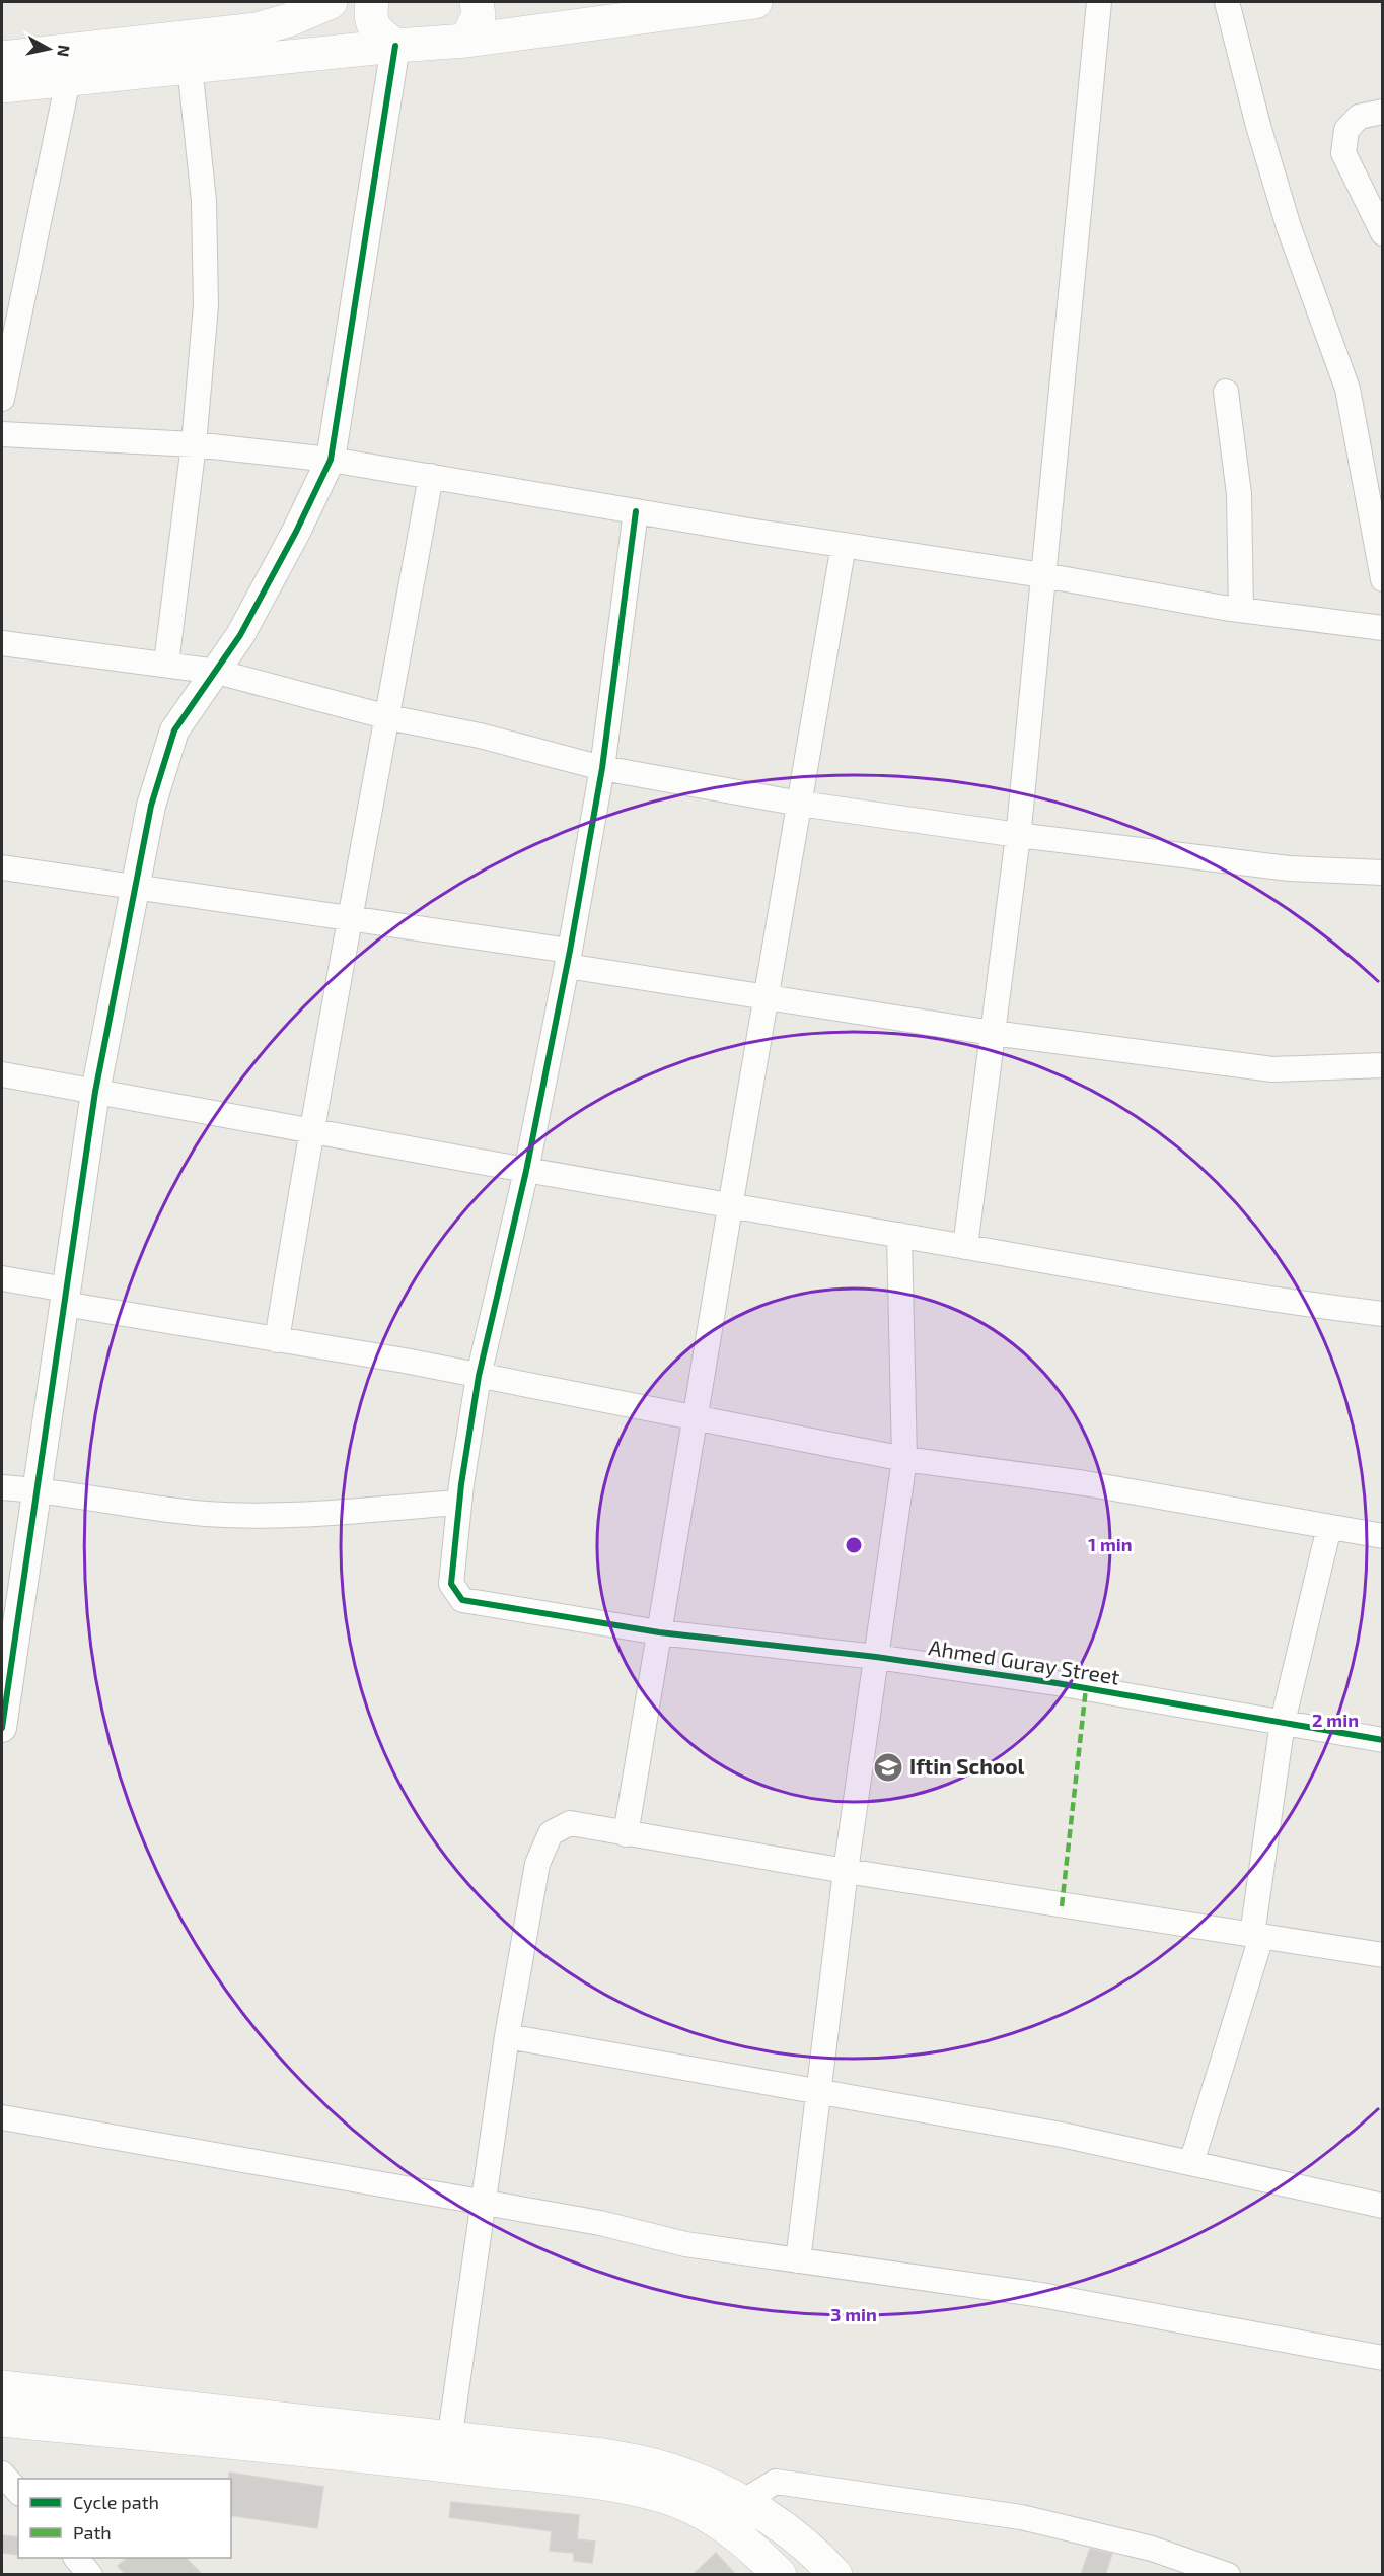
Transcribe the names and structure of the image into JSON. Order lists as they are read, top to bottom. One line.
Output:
{"streets":{"street":["Ahmed Guray Street"]},"places":{"school or university":["Iftin School"]},"legend":["Cycle path","Path"],"north":"right","rings":["1 min","2 min","3 min"]}
